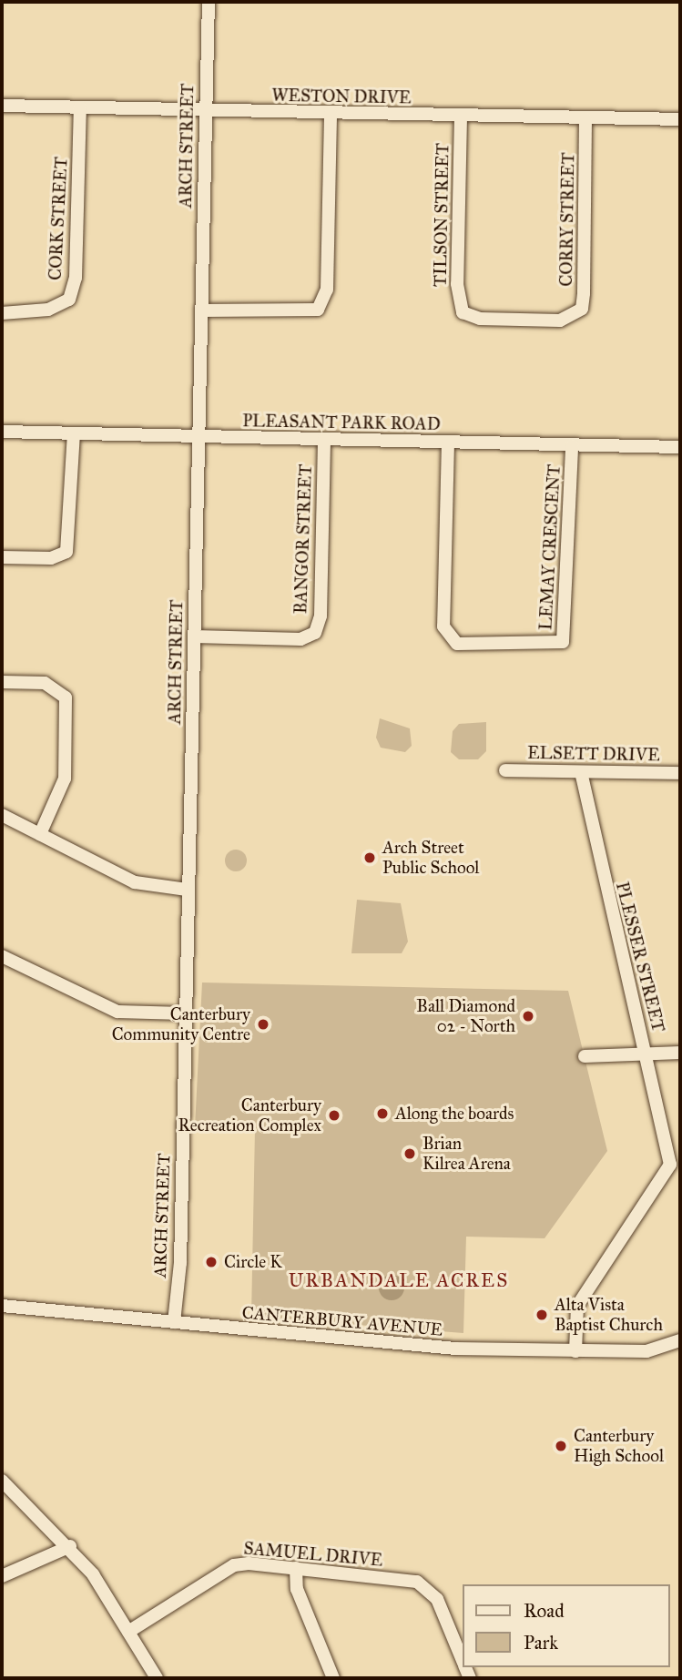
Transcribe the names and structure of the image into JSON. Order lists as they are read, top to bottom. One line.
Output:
{"streets":{"street":["WESTON DRIVE","ARCH STREET","TILSON STREET","CORK STREET","CORRY STREET","PLEASANT PARK ROAD","BANGOR STREET","LEMAY CRESCENT","ELSETT DRIVE","PLESSER STREET","CANTERBURY AVENUE","SAMUEL DRIVE"]},"crossings":[["WESTON DRIVE","ARCH STREET"],["WESTON DRIVE","TILSON STREET"],["WESTON DRIVE","CORK STREET"],["WESTON DRIVE","CORRY STREET"],["ARCH STREET","PLEASANT PARK ROAD"],["ARCH STREET","BANGOR STREET"],["ARCH STREET","CANTERBURY AVENUE"],["TILSON STREET","CORRY STREET"],["PLEASANT PARK ROAD","BANGOR STREET"],["PLEASANT PARK ROAD","LEMAY CRESCENT"],["ELSETT DRIVE","PLESSER STREET"],["PLESSER STREET","CANTERBURY AVENUE"]],"districts":["URBANDALE ACRES"],"places":["Arch Street Public School","Ball Diamond 02 - North","Canterbury Community Centre","Along the boards","Canterbury Recreation Complex","Brian Kilrea Arena","Circle K","Alta Vista Baptist Church","Canterbury High School"],"legend":["Road","Park"]}
